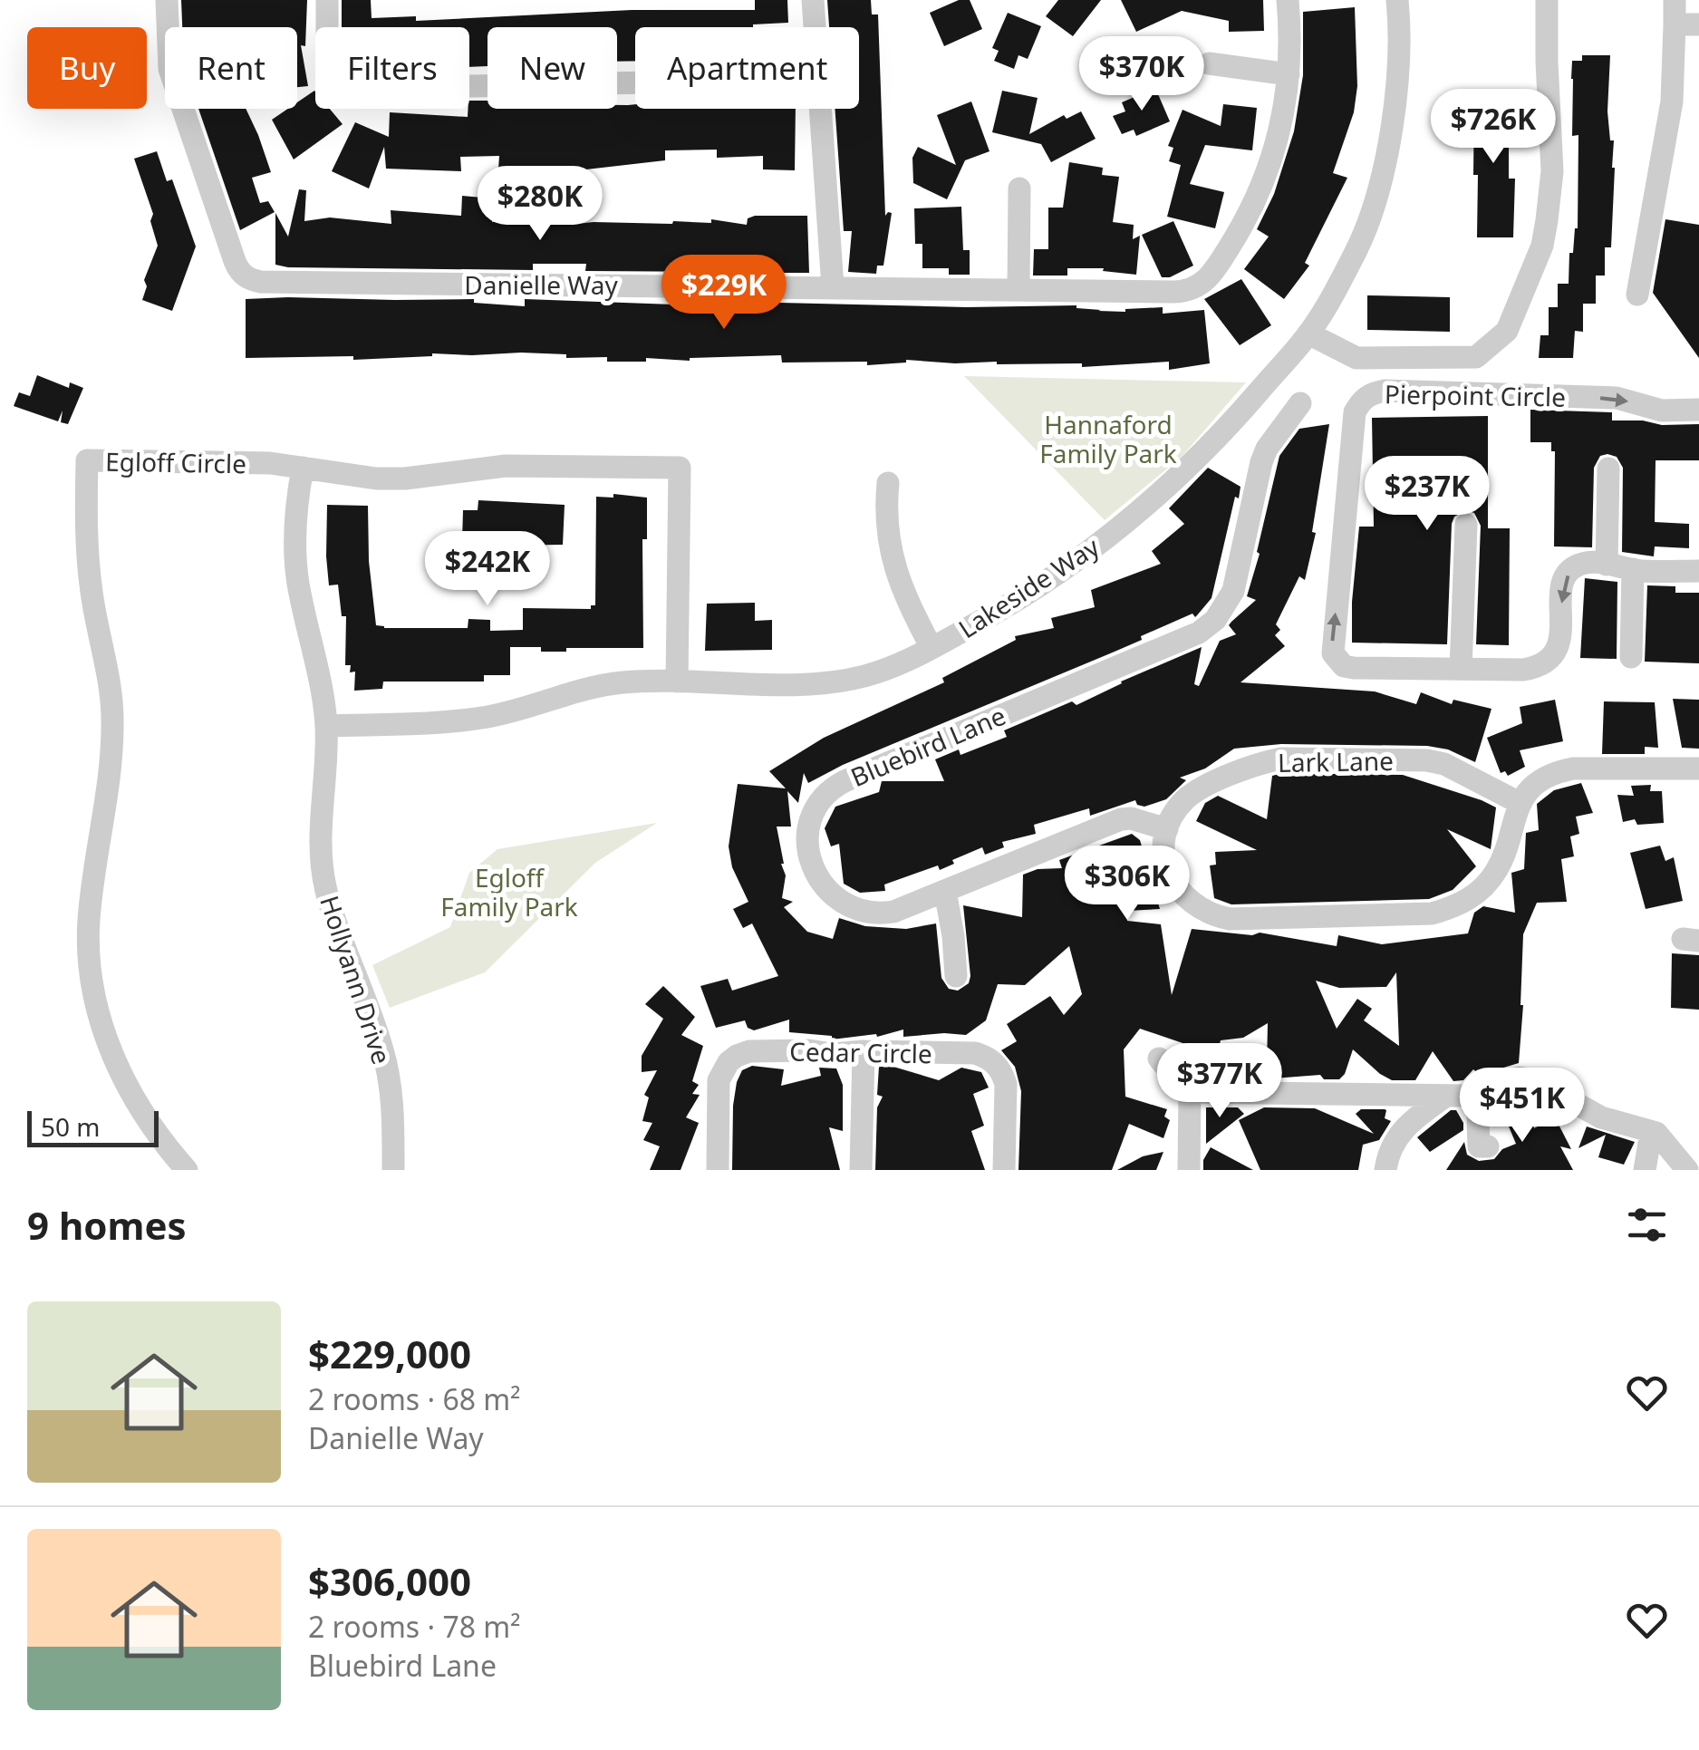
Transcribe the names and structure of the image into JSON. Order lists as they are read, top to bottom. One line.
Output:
{"streets":{"street":["Danielle Way","Pierpoint Circle","Egloff Circle","Lakeside Way","Bluebird Lane","Lark Lane","Hollyann Drive","Cedar Circle"]},"crossings":[["Egloff Circle","Lakeside Way"],["Egloff Circle","Hollyann Drive"],["Lakeside Way","Hollyann Drive"],["Bluebird Lane","Lark Lane"]],"parks":["Hannaford Family Park","Egloff Family Park"],"scale_bar":"50 m","page":{"chip":["Buy","Rent","Filters","New","Apartment"],"price":["$370K","$726K","$280K","$229K","$237K","$242K","$306K","$377K","$451K"],"scale":"50 m","heading":"9 homes","list":[{"name":"$229,000","note":"2 rooms · 68 m² · Danielle Way"},{"name":"$306,000","note":"2 rooms · 78 m² · Bluebird Lane"}]}}
